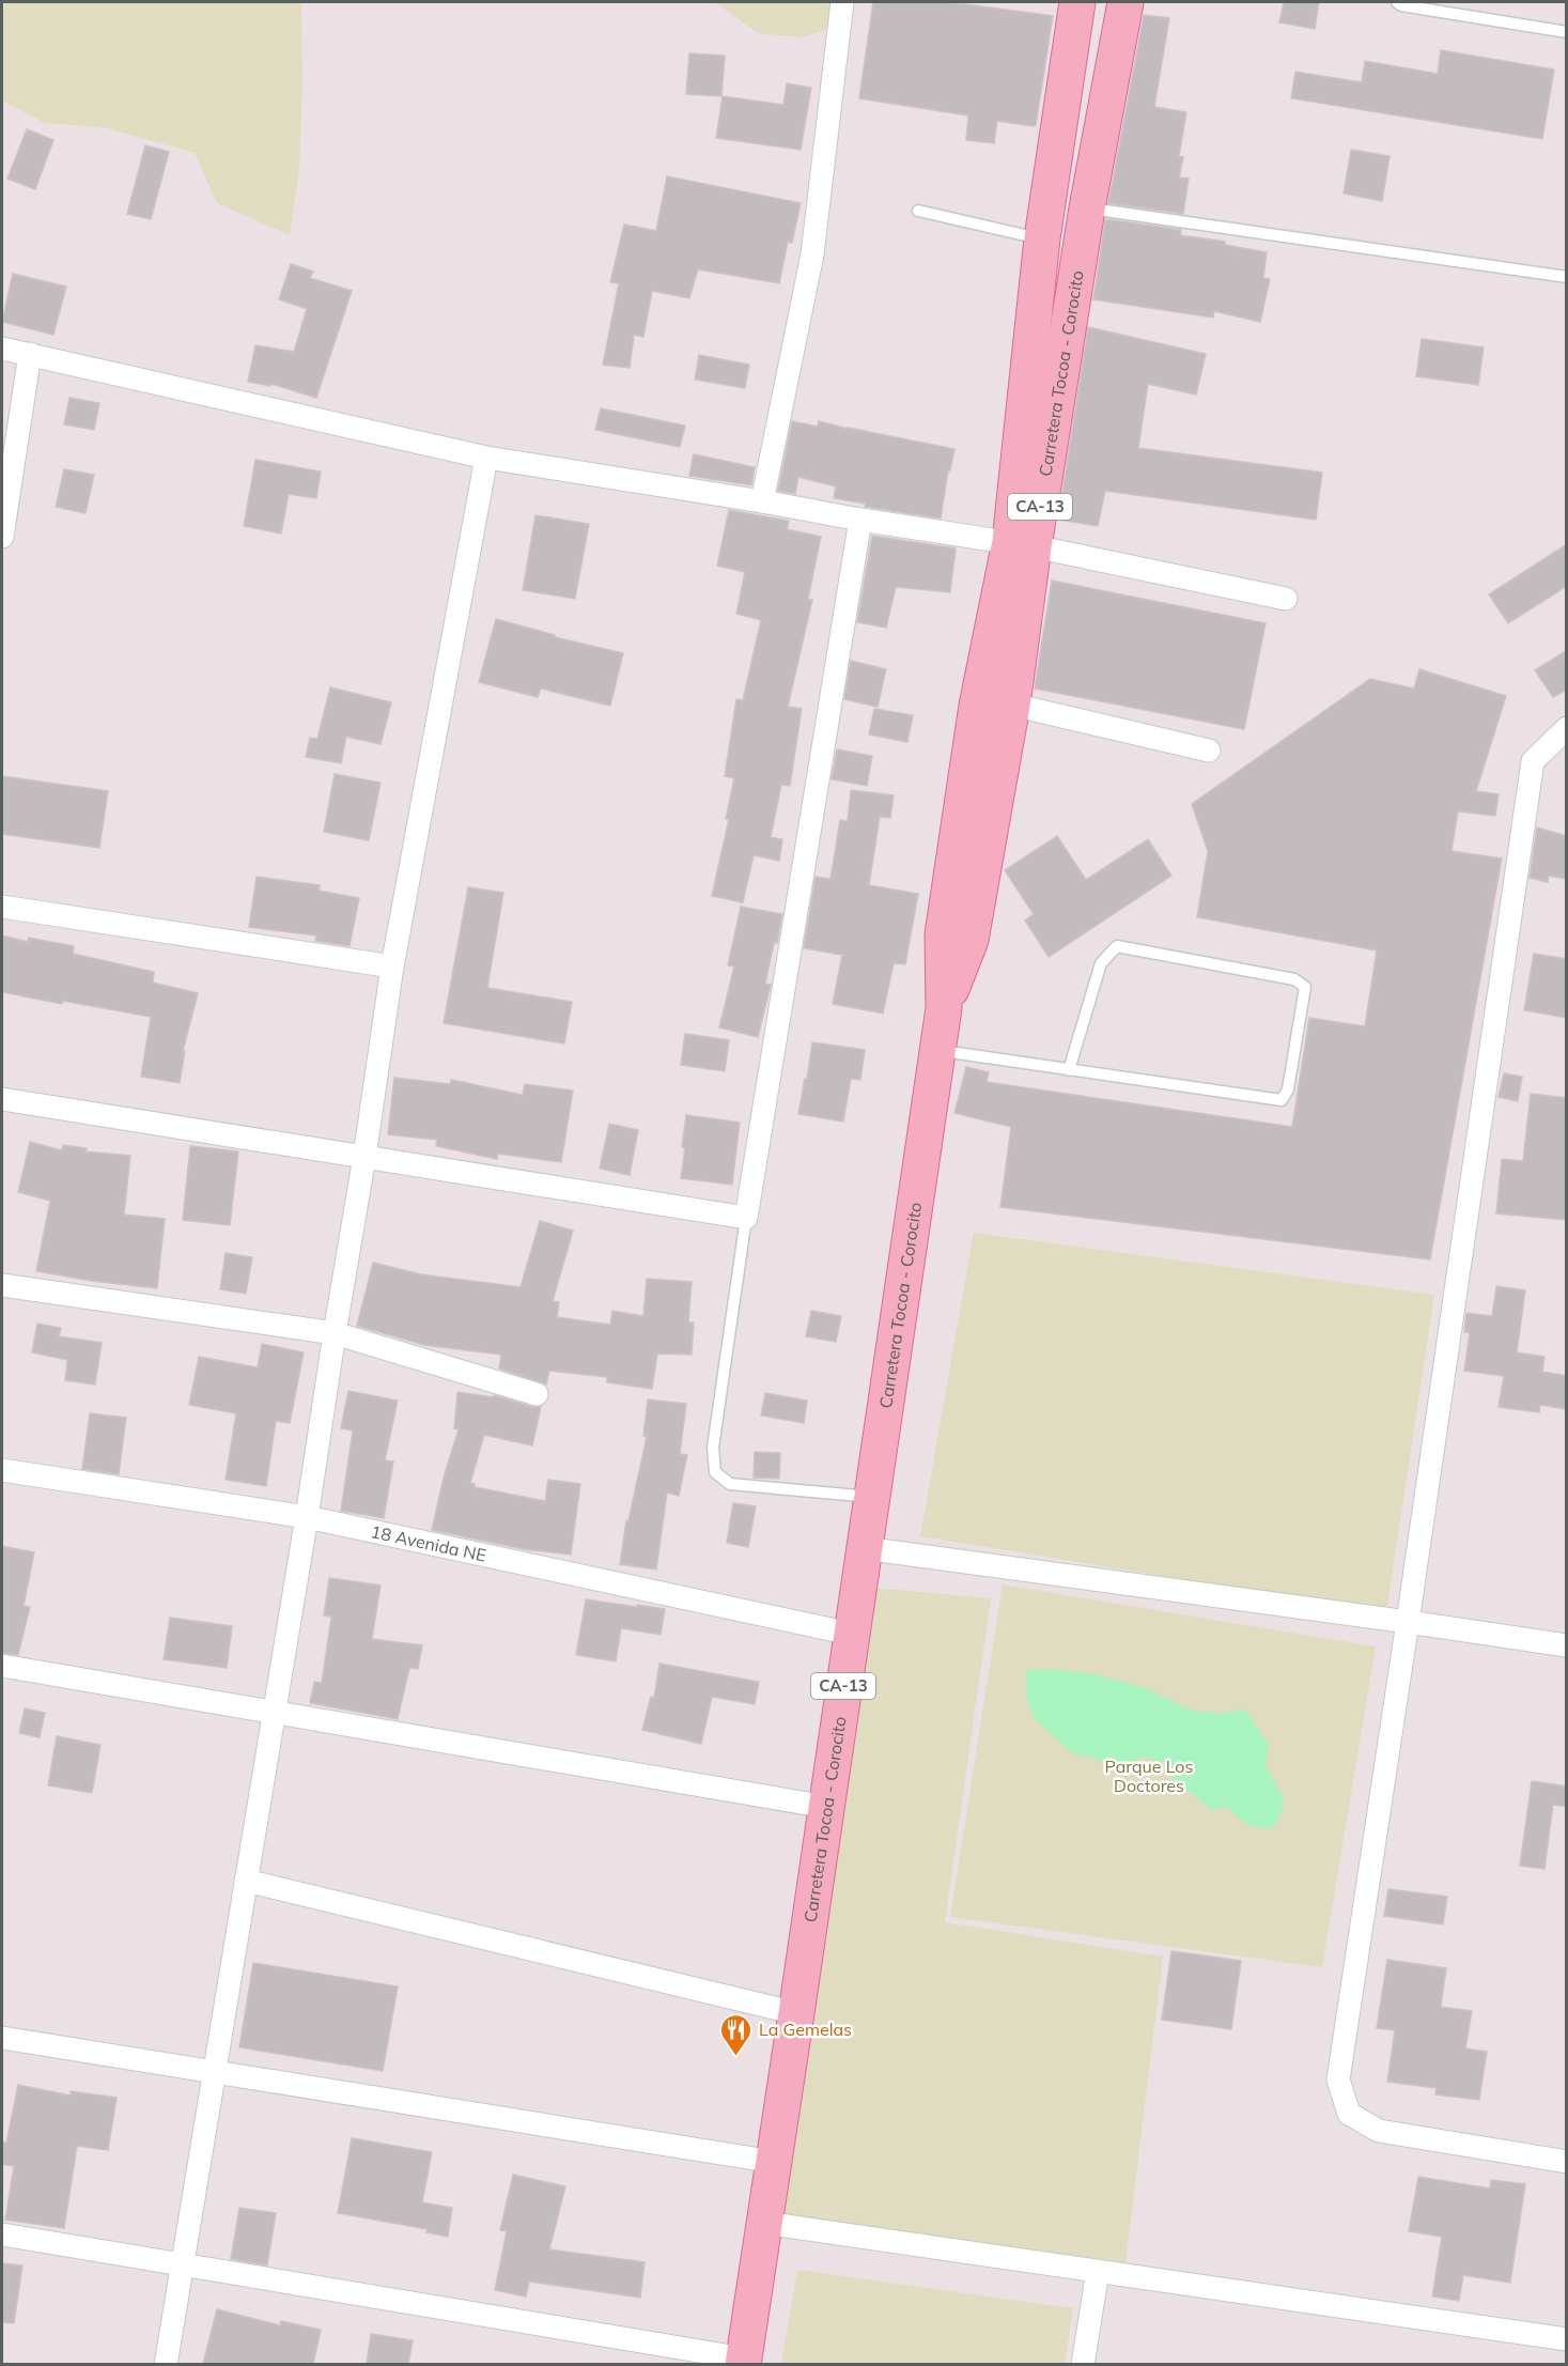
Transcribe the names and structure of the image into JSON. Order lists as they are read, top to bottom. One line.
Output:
{"streets":{"main road":["Carretera Tocoa - Corocito","CA-13"],"street":["18 Avenida NE"]},"crossings":[["Carretera Tocoa - Corocito","18 Avenida NE"]],"parks":["Parque Los Doctores"],"places":{"restaurant":["La Gemelas"]}}
